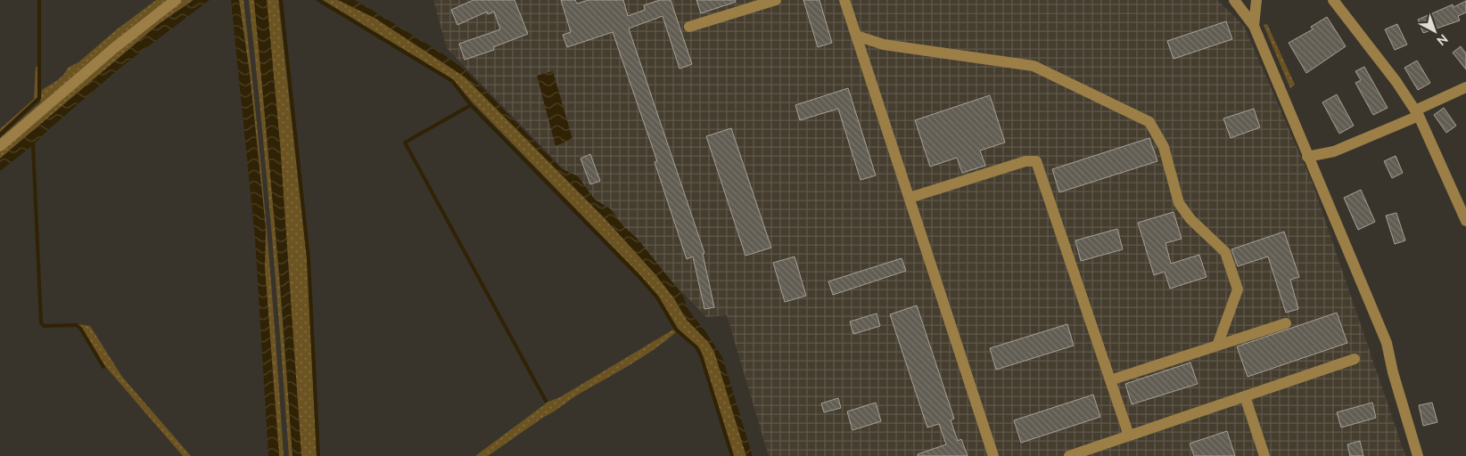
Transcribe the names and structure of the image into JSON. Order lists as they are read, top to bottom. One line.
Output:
{"north":"bottom right"}
